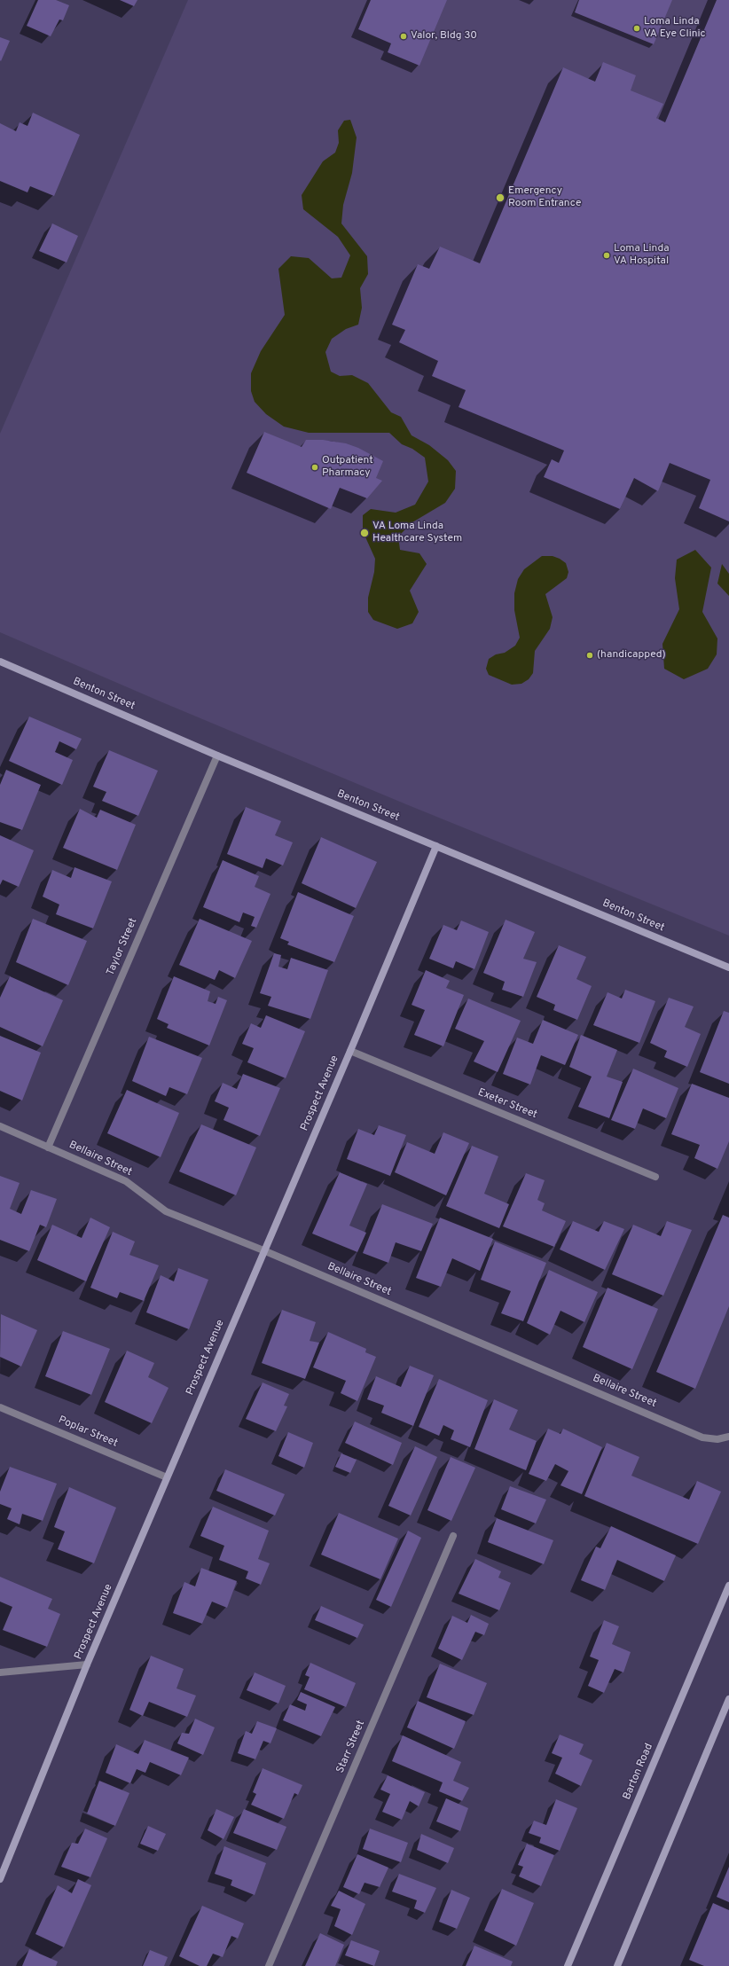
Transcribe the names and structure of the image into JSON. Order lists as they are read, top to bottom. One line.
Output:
{"streets":{"street":["Benton Street","Taylor Street","Prospect Avenue","Exeter Street","Bellaire Street","Poplar Street","Starr Street","Barton Road"]},"crossings":[["Benton Street","Taylor Street"],["Benton Street","Prospect Avenue"],["Taylor Street","Bellaire Street"],["Prospect Avenue","Exeter Street"],["Prospect Avenue","Bellaire Street"],["Prospect Avenue","Poplar Street"]],"places":["Loma Linda VA Eye Clinic","Valor, Bldg 30","Emergency Room Entrance","Loma Linda VA Hospital","Outpatient Pharmacy","VA Loma Linda Healthcare System","(handicapped)"]}
